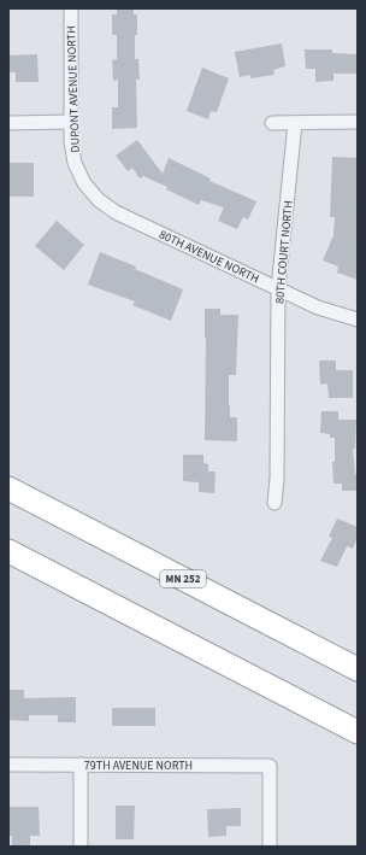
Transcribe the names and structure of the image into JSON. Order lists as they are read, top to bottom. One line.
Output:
{"streets":{"highway":["MN 252"],"street":["DUPONT AVENUE NORTH","80TH COURT NORTH","80TH AVENUE NORTH","79TH AVENUE NORTH"]},"crossings":[["DUPONT AVENUE NORTH","80TH AVENUE NORTH"],["80TH COURT NORTH","80TH AVENUE NORTH"]]}
